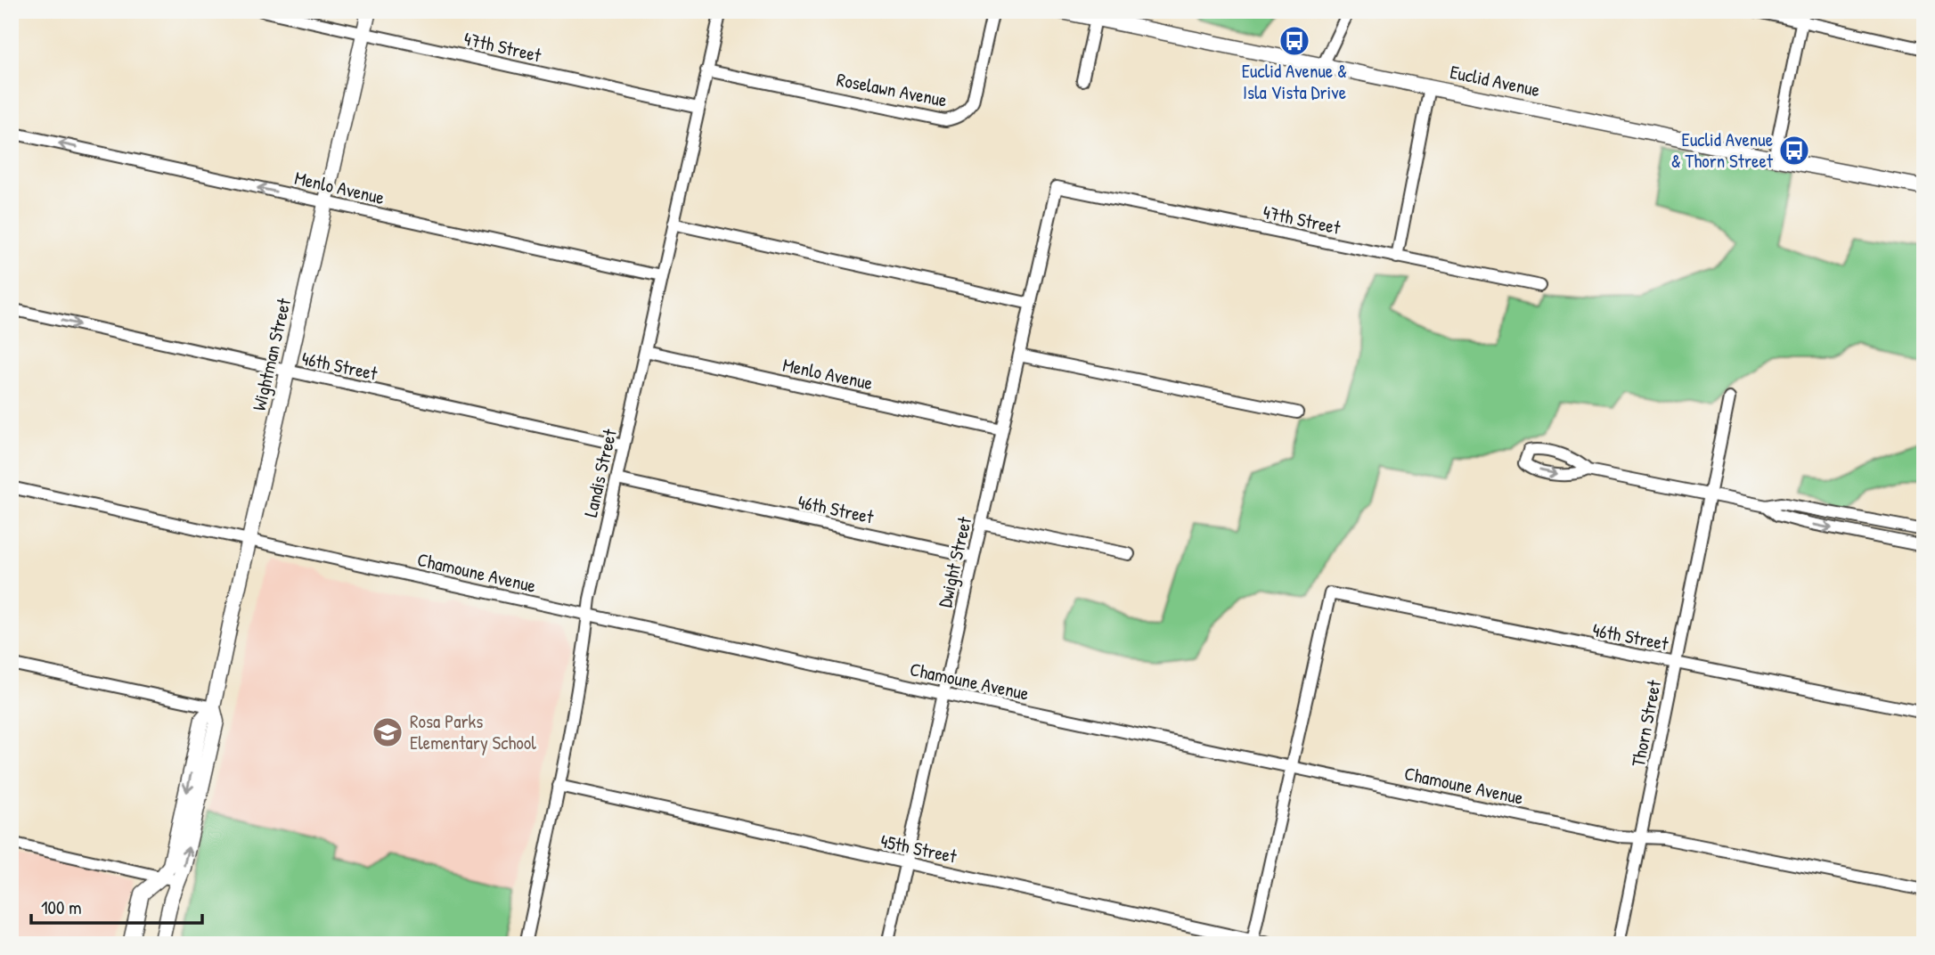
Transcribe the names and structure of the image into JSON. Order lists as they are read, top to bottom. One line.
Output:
{"streets":{"main road":["Euclid Avenue","Wightman Street"],"street":["47th Street","Roselawn Avenue","Menlo Avenue","46th Street","Landis Street","Dwight Street","Chamoune Avenue","Thorn Street","45th Street"]},"crossings":[["47th Street","Wightman Street"],["47th Street","Landis Street"],["47th Street","Dwight Street"],["Roselawn Avenue","Landis Street"],["Menlo Avenue","Wightman Street"],["Menlo Avenue","Landis Street"],["Menlo Avenue","Dwight Street"],["Wightman Street","46th Street"],["Wightman Street","Chamoune Avenue"],["46th Street","Landis Street"],["46th Street","Dwight Street"],["46th Street","Chamoune Avenue"],["46th Street","Thorn Street"],["Landis Street","Chamoune Avenue"],["Landis Street","45th Street"],["Dwight Street","Chamoune Avenue"],["Dwight Street","45th Street"],["Chamoune Avenue","Thorn Street"]],"places":{"bus stop":["Euclid Avenue & Isla Vista Drive","Euclid Avenue & Thorn Street"],"school or university":["Rosa Parks Elementary School"]},"scale_bar":"100 m"}
